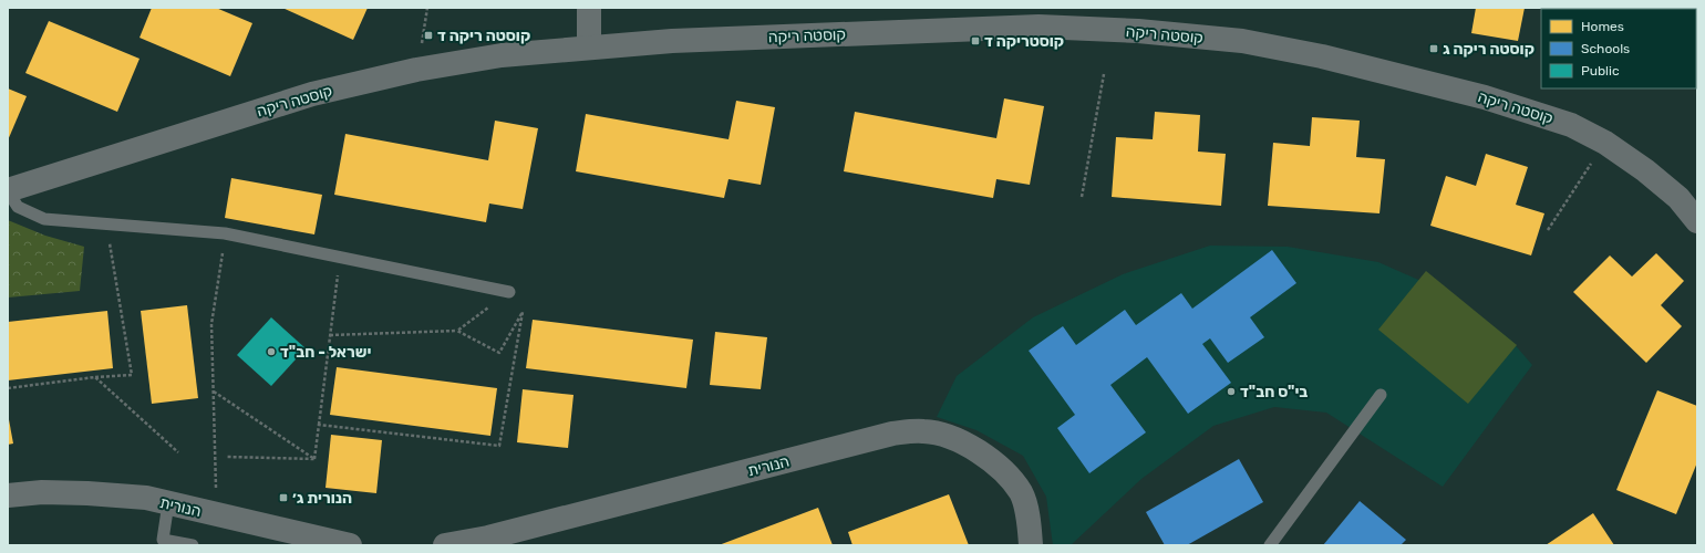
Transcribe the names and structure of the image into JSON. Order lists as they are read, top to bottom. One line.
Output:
{"streets":{"street":["קוסטה ריקה","הנורית"]},"places":{"transit":["קוסטה ריקה ד","קוסטריקה ד","קוסטה ריקה ג","הנורית ג׳"],"other":["ישראל - חב\"ד","בי\"ס חב\"ד"]},"legend":["Homes","Schools","Public"]}
